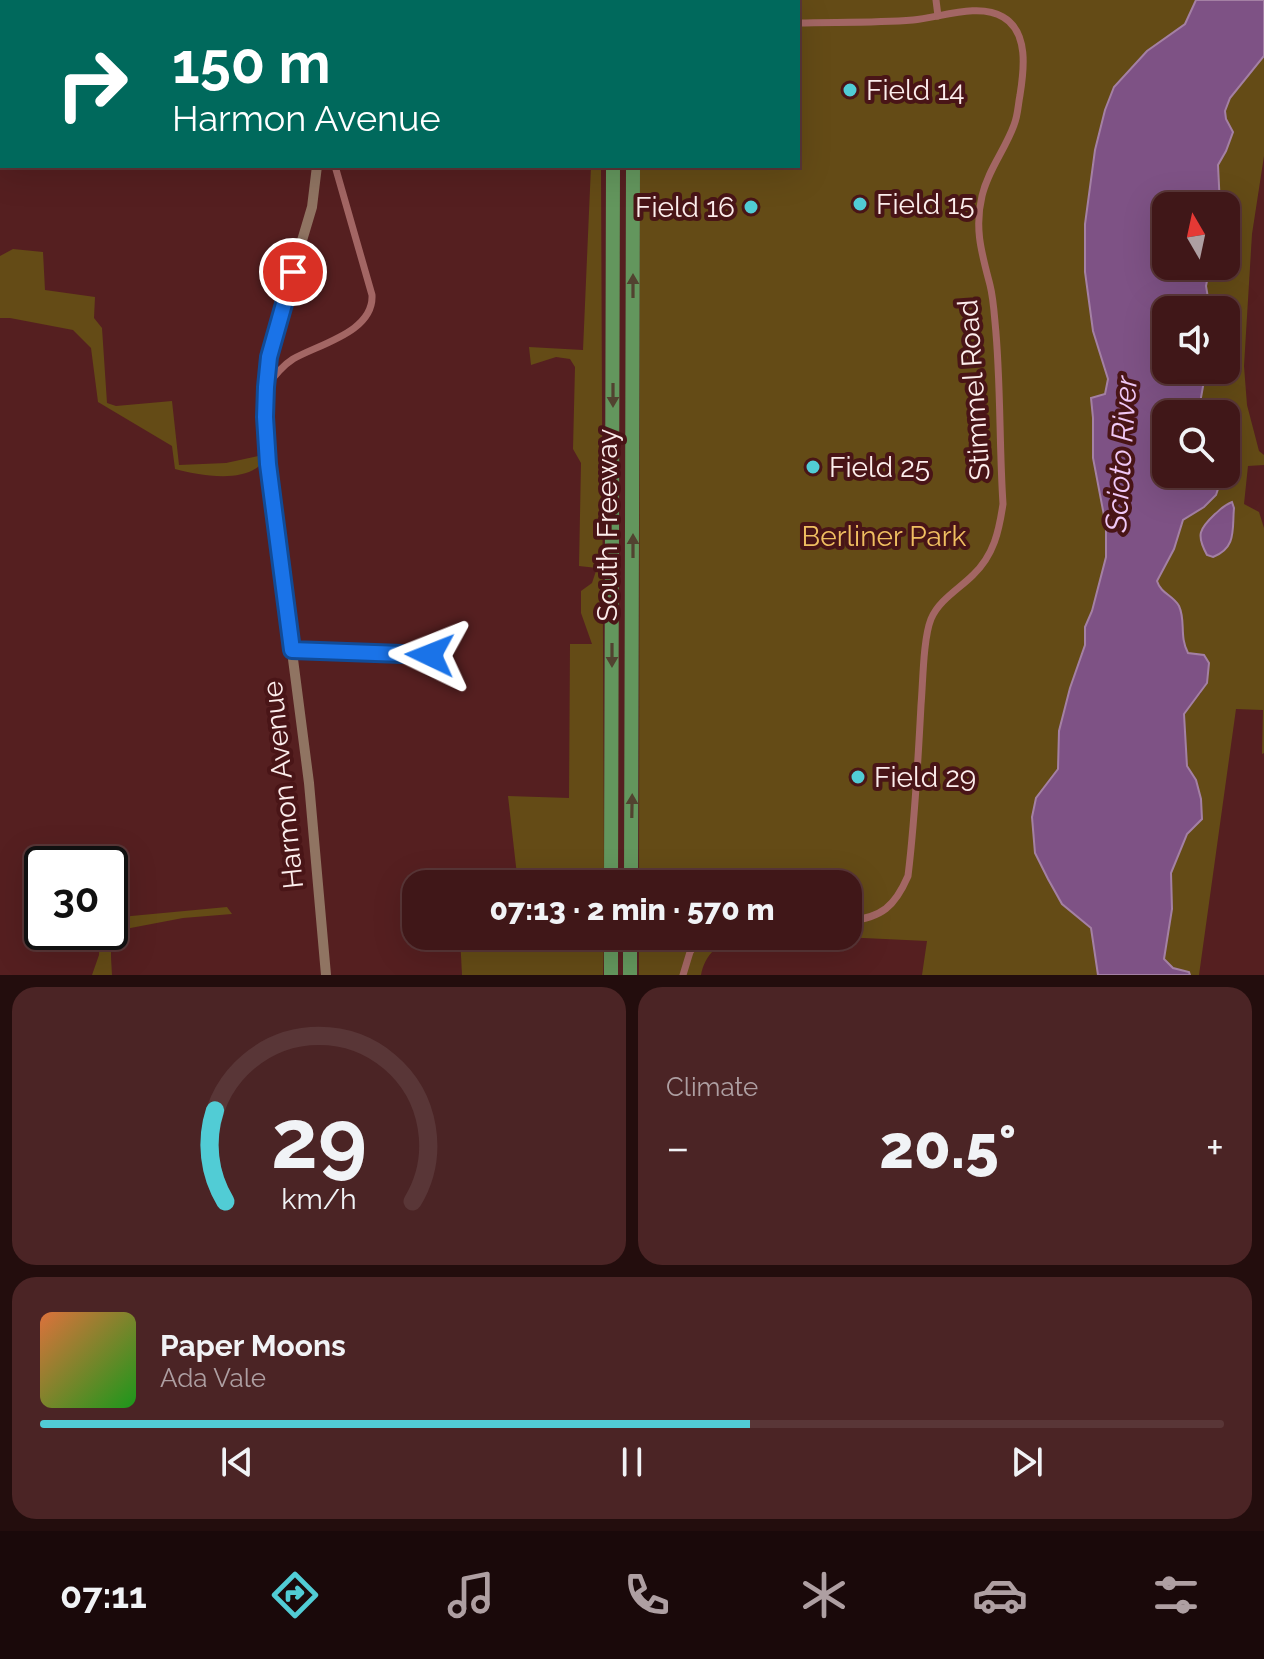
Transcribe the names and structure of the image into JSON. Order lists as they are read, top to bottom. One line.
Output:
{"streets":{"highway":["South Freeway"],"main road":["Harmon Avenue"],"street":["Stimmel Road"]},"water":["Scioto River"],"parks":["Berliner Park"],"places":["Field 14","Field 15","Field 16","Field 25","Field 29"],"north":"top","page":{"turn":["150 m","Harmon Avenue"],"limit":"30","trip":"07:13 · 2 min · 570 m","tile":"Climate","heat":["−","20.5°","+"],"song":["Paper Moons","Ada Vale"],"tabs":"07:11","gauge":["29","km/h"]}}
